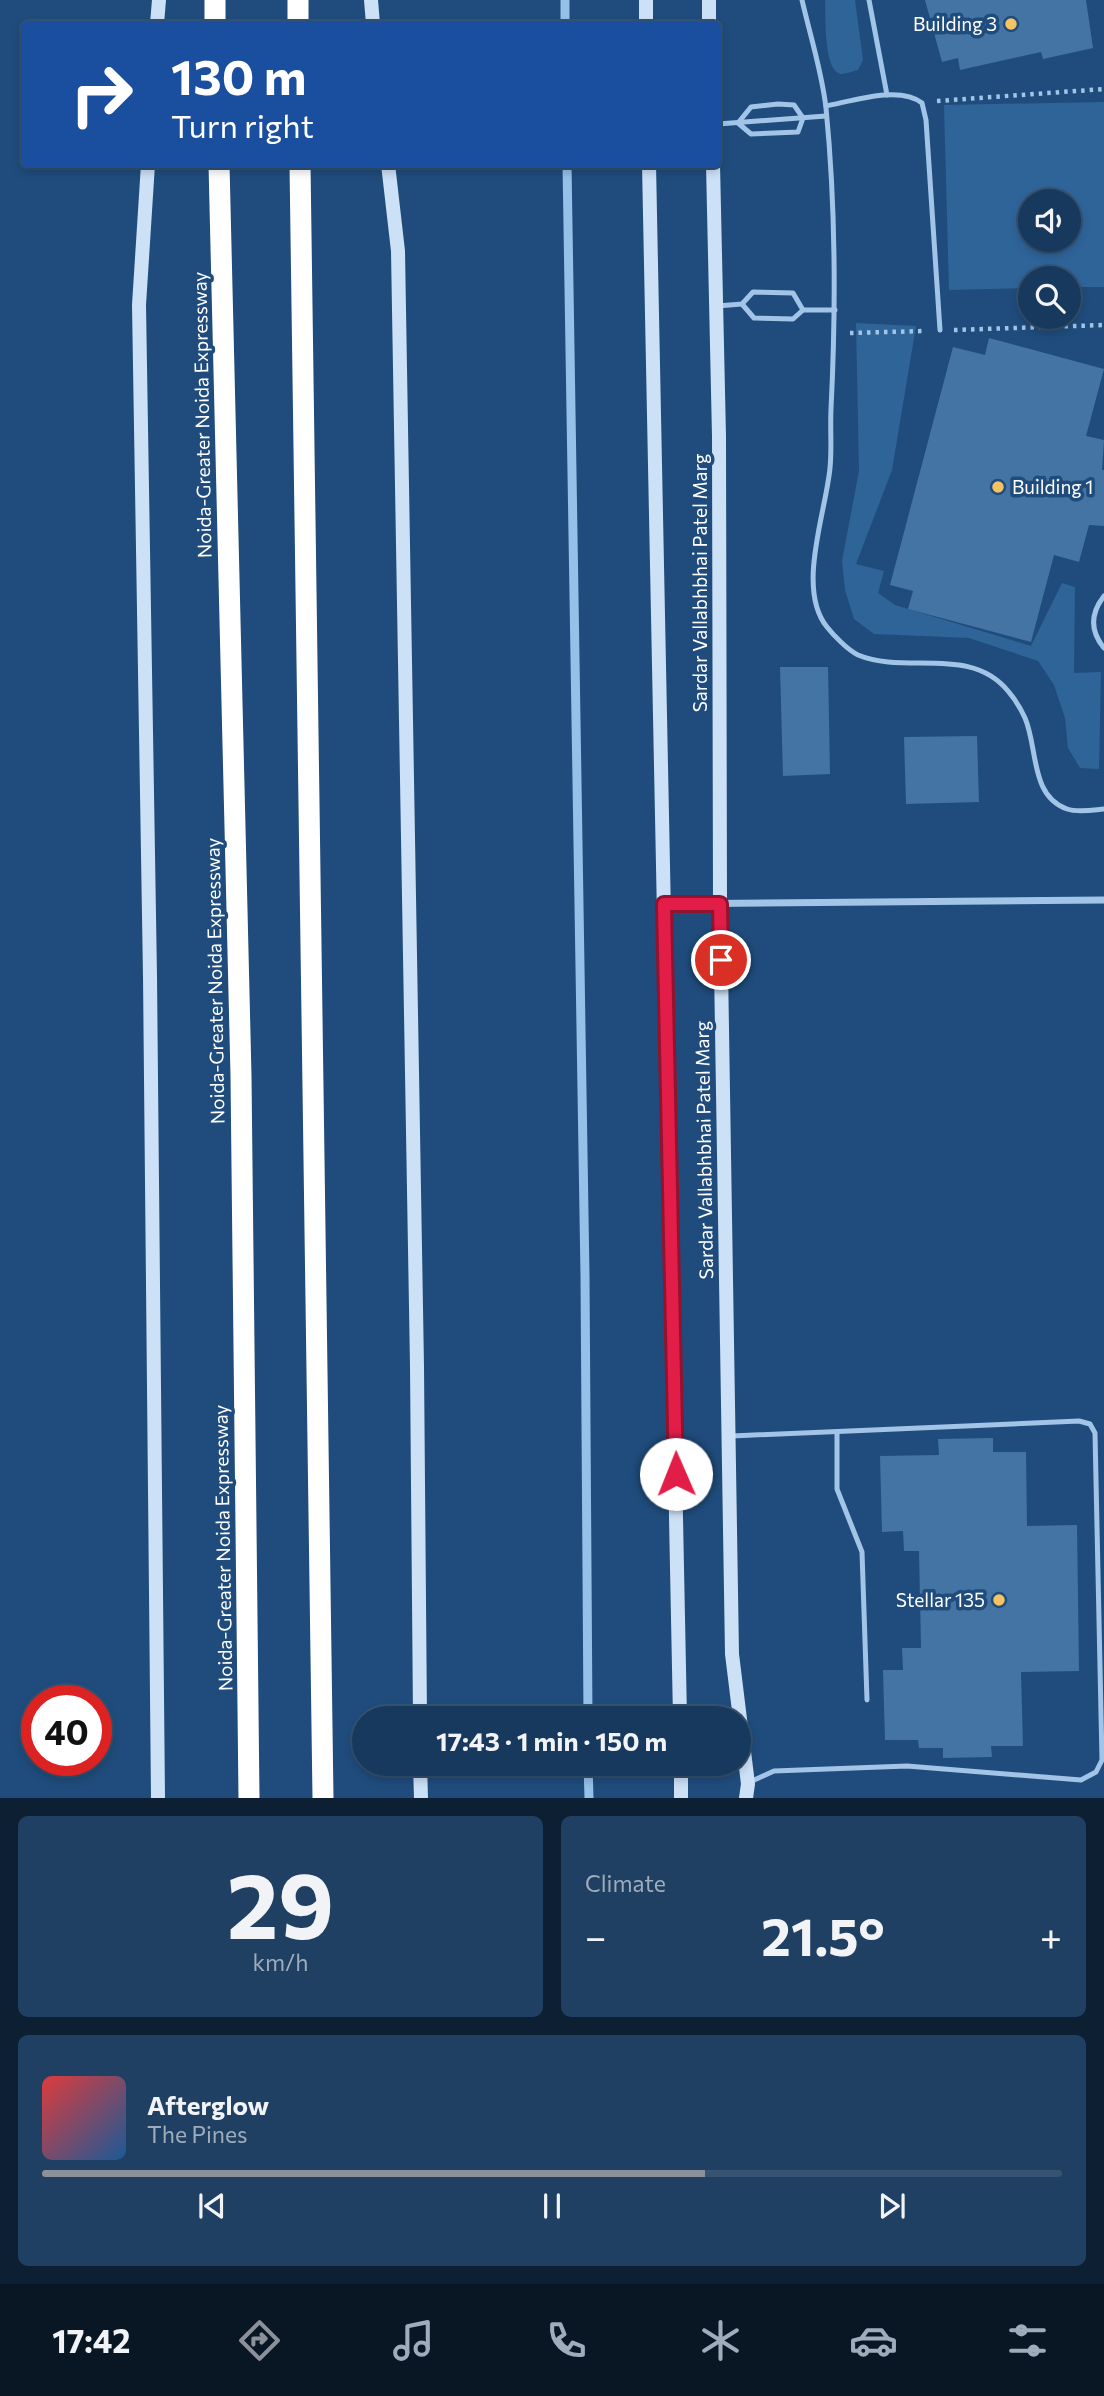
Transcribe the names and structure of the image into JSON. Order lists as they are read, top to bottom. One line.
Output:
{"streets":{"highway":["Noida-Greater Noida Expressway"],"street":["Sardar Vallabhbhai Patel Marg"]},"places":["Building 3","Building 1","Stellar 135"],"page":{"turn":["130 m","Turn right"],"limit":"40","trip":"17:43 · 1 min · 150 m","tile":[["29","km/h"],"Climate"],"heat":["−","21.5°","+"],"song":["Afterglow","The Pines"],"tabs":"17:42"}}
